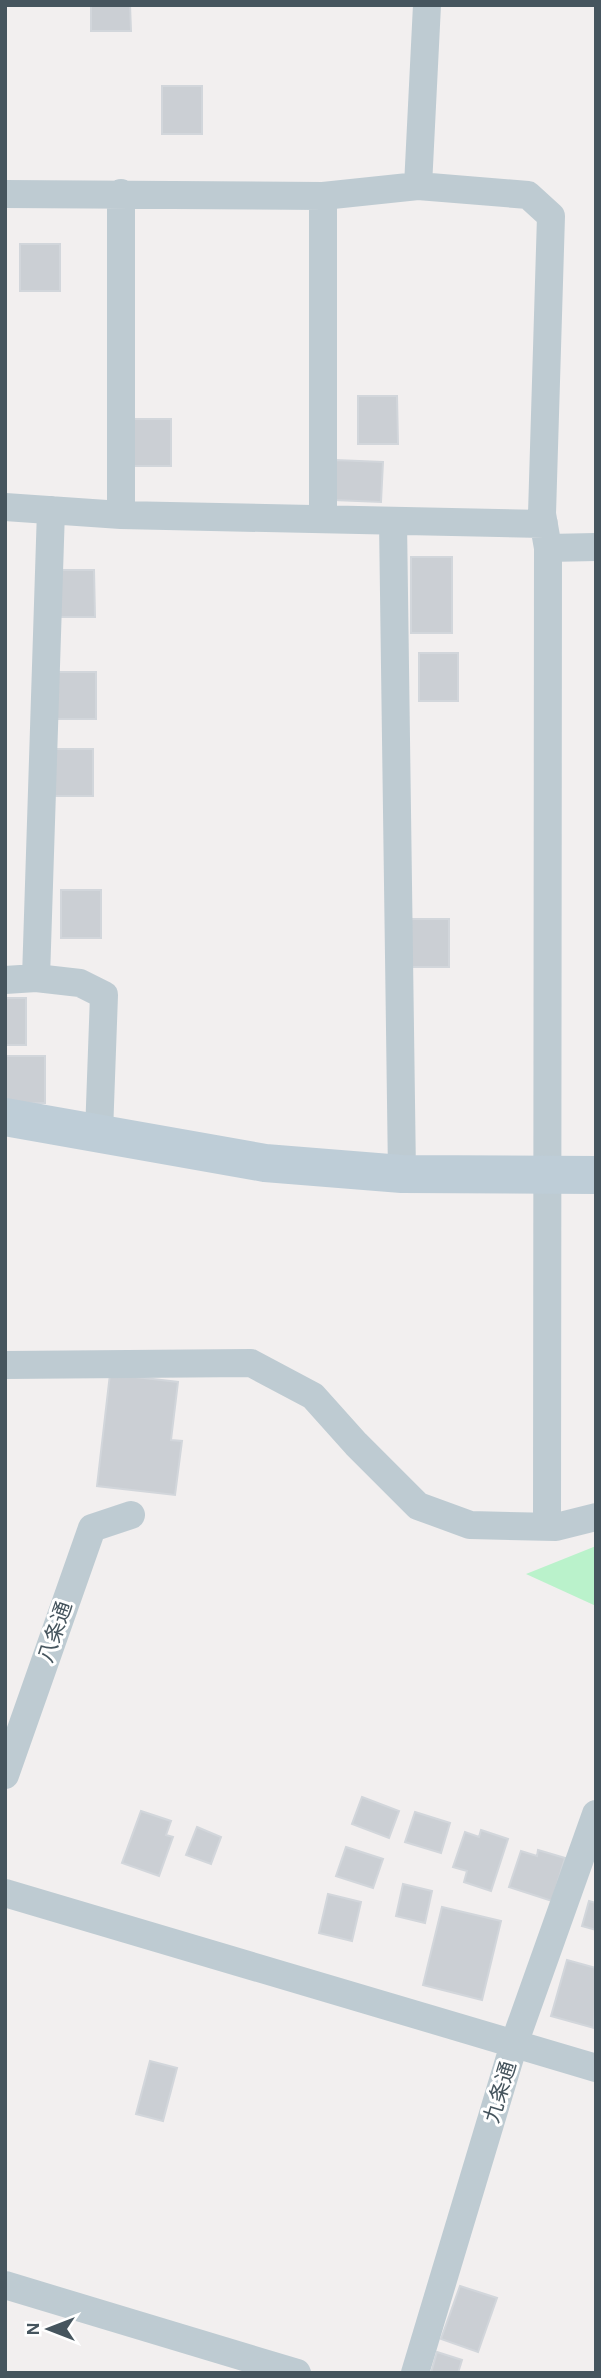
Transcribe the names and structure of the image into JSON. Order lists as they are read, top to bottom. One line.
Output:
{"streets":{"street":["八条通","九条通"]},"north":"left"}
